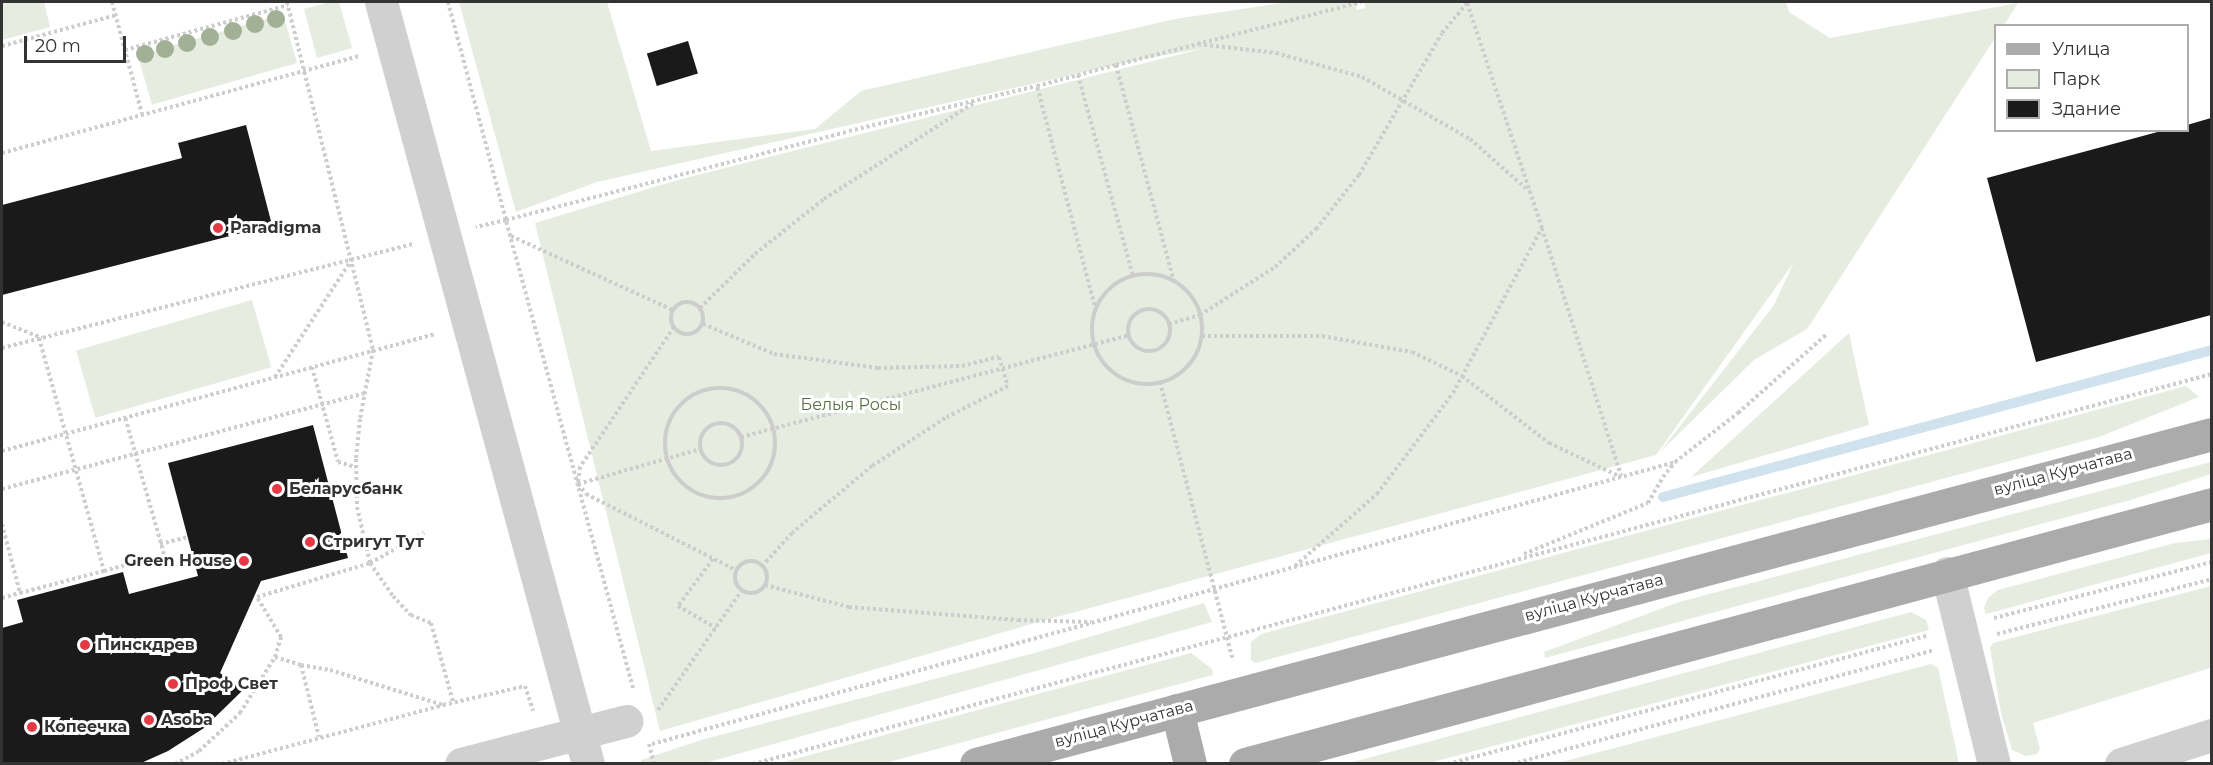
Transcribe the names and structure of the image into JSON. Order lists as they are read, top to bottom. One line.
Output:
{"streets":{"main road":["вуліца Курчатава"]},"parks":["Белыя Росы"],"places":["Paradigma","Беларусбанк","Стригут Тут","Green House","Пинскдрев","Проф Свет","Asoba","Копеечка"],"legend":["Улица","Парк","Здание"],"scale_bar":"20 m"}
